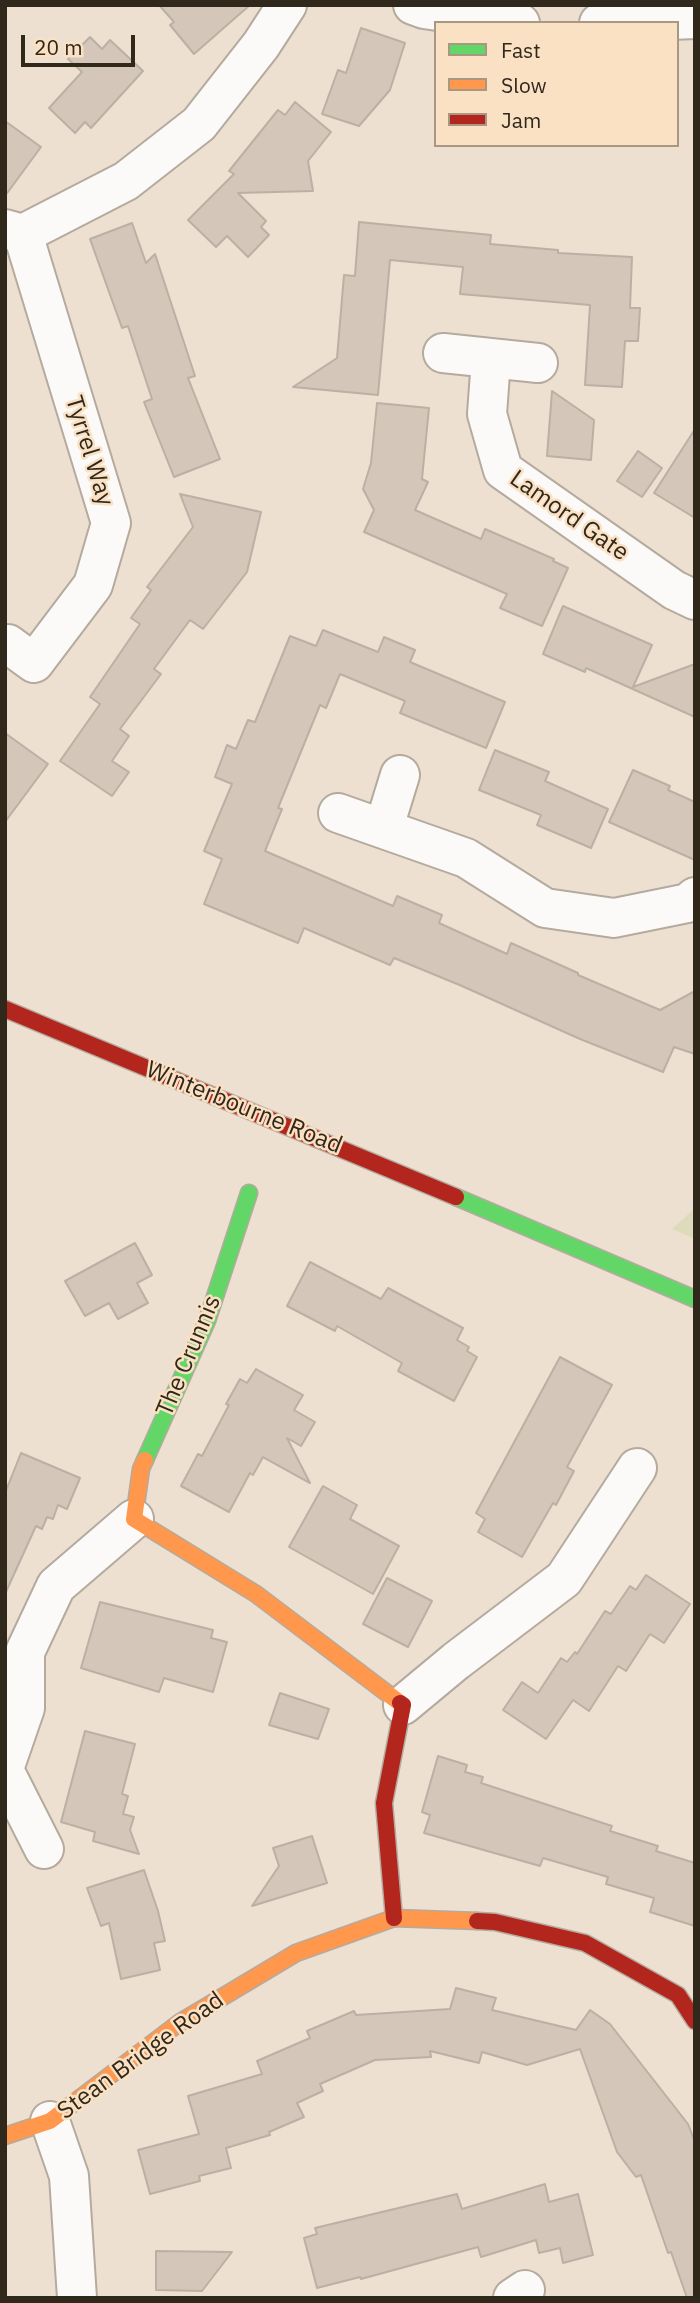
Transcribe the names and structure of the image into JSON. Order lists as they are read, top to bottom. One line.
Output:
{"streets":{"street":["Tyrrel Way","Lamord Gate","Winterbourne Road","The Crunnis","Stean Bridge Road"]},"legend":["Fast","Slow","Jam"],"scale_bar":"20 m"}
